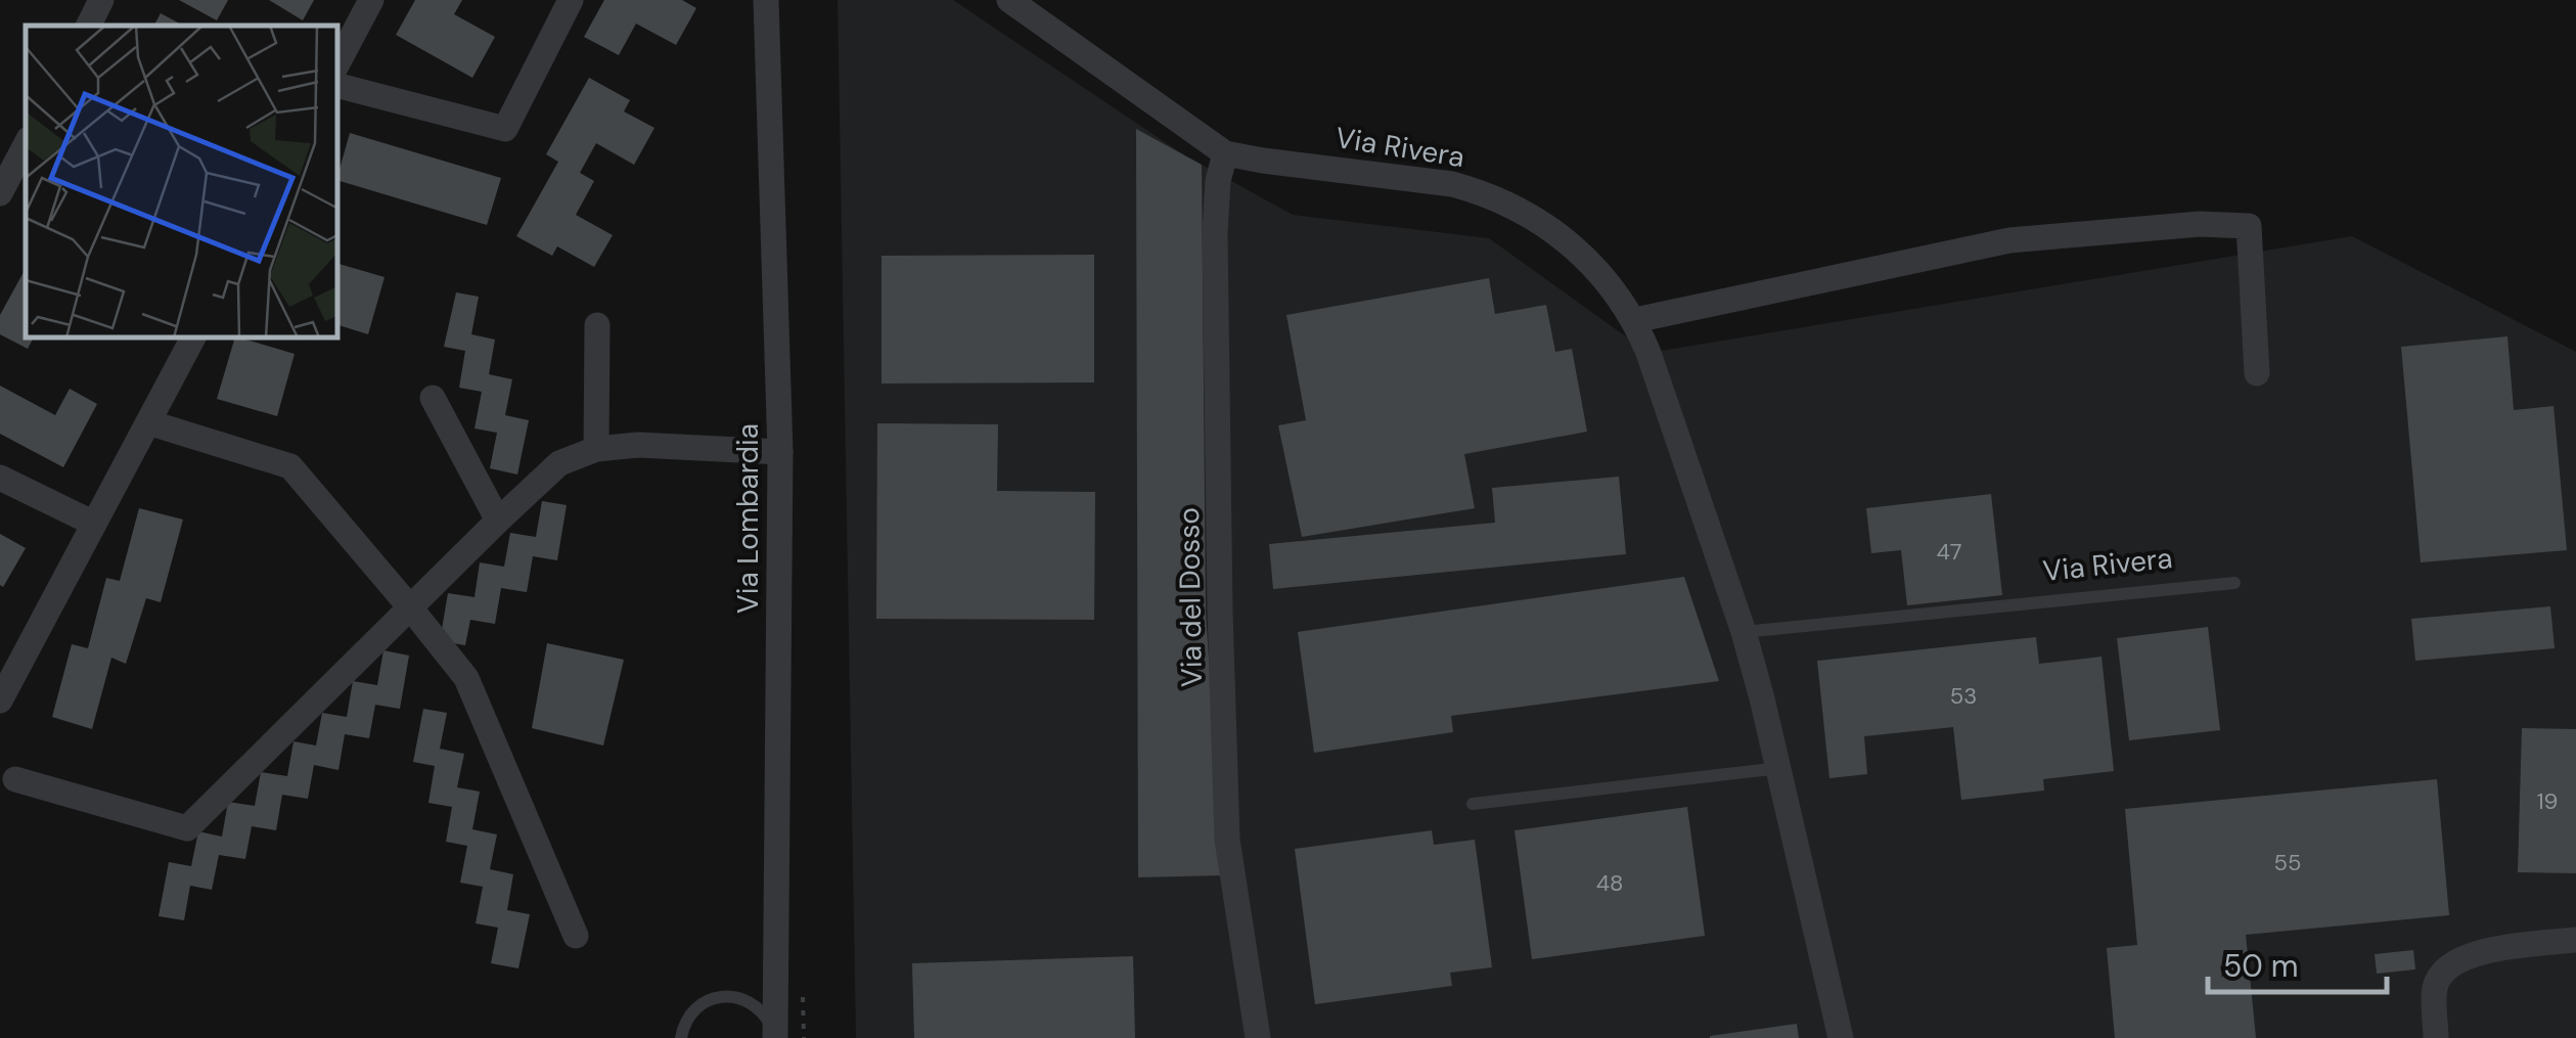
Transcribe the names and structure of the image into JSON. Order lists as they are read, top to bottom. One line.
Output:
{"streets":{"street":["Via Rivera","Via Lombardia","Via del Dosso"]},"crossings":[["Via Rivera","Via del Dosso"]],"house_numbers":["47","53","19","55","48"],"scale_bar":"50 m"}
